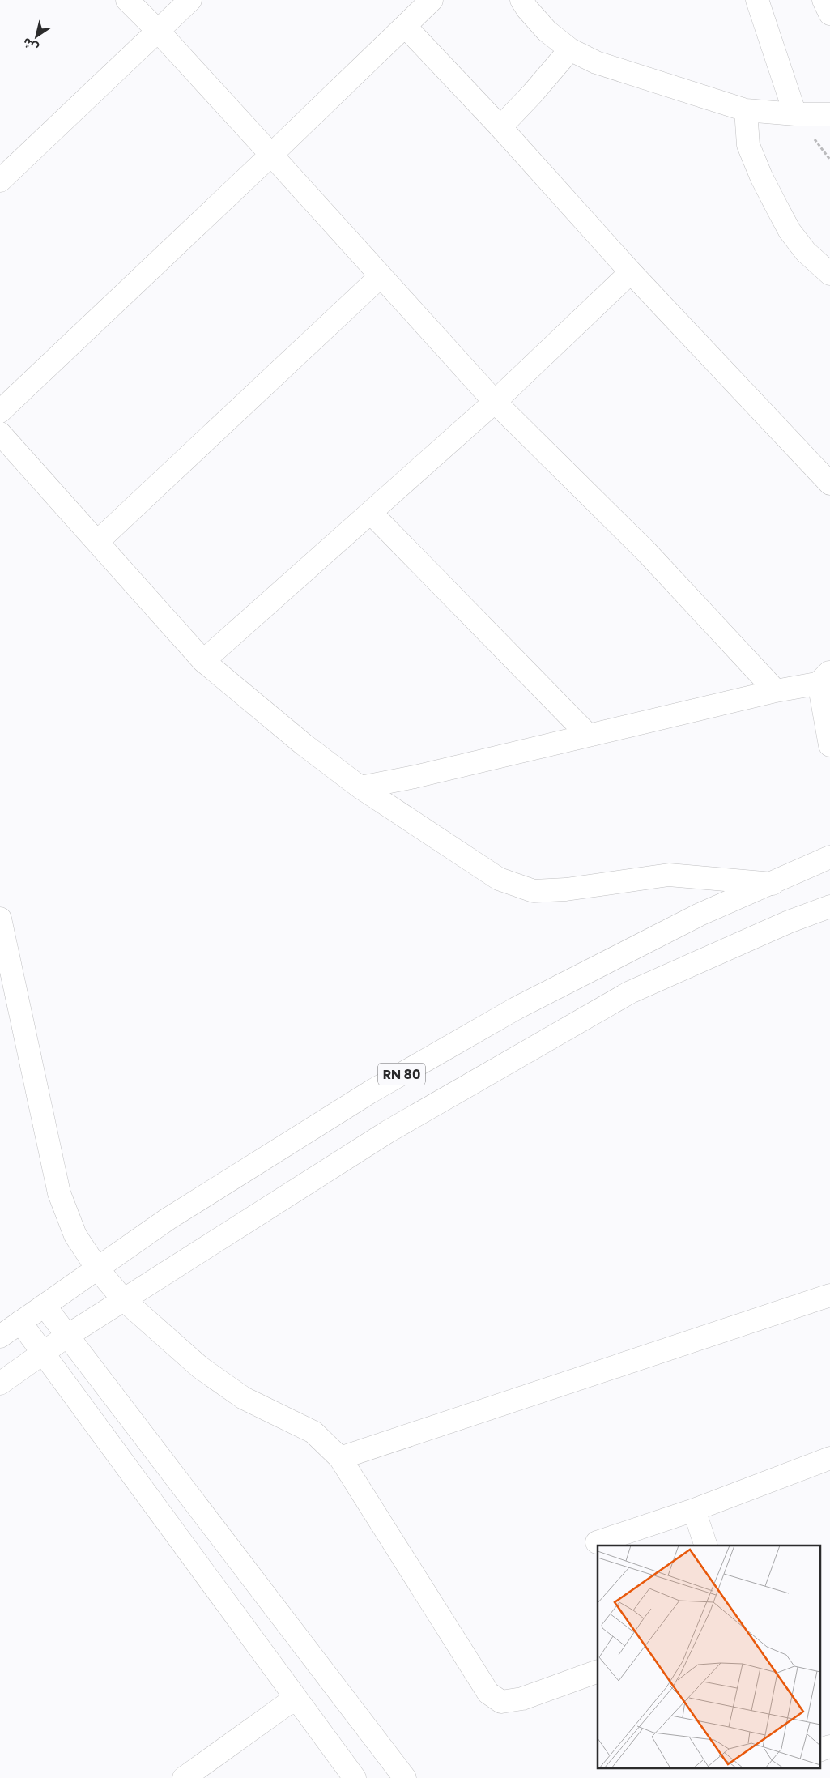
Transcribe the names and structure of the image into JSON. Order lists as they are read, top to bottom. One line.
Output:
{"streets":{"street":["RN 80"]},"north":"bottom left"}
